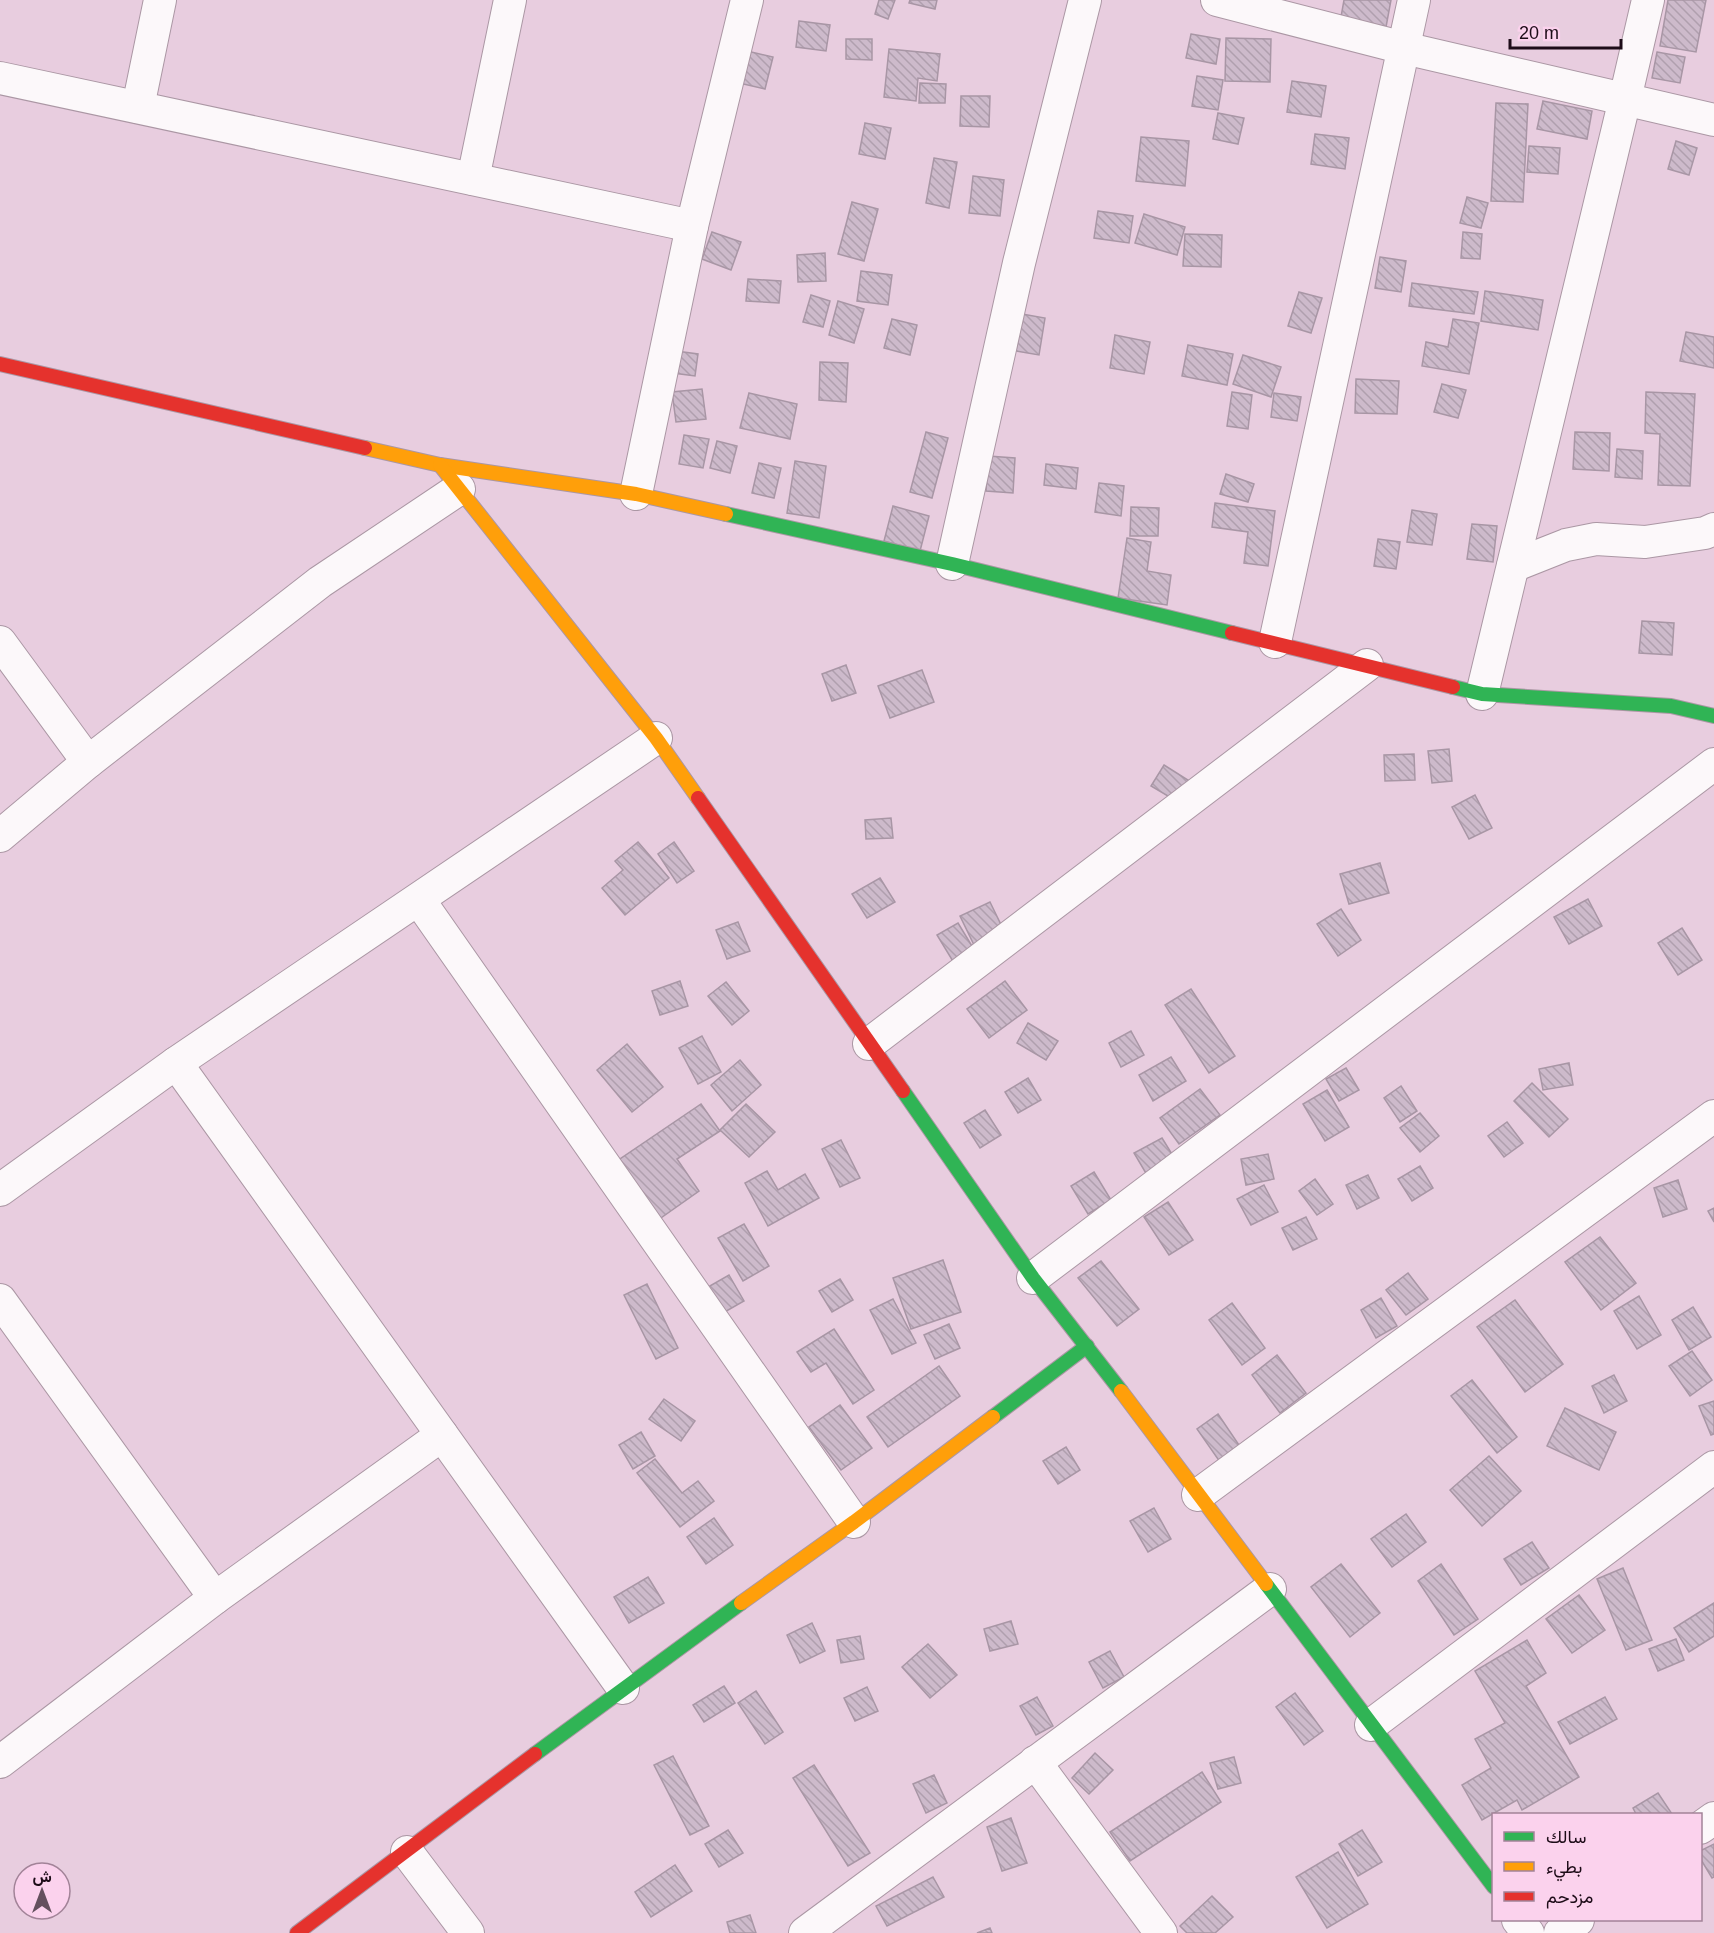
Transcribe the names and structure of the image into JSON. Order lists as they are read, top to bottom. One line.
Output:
{"legend":["سالك","بطيء","مزدحم"],"scale_bar":"20 m","north":"top"}
